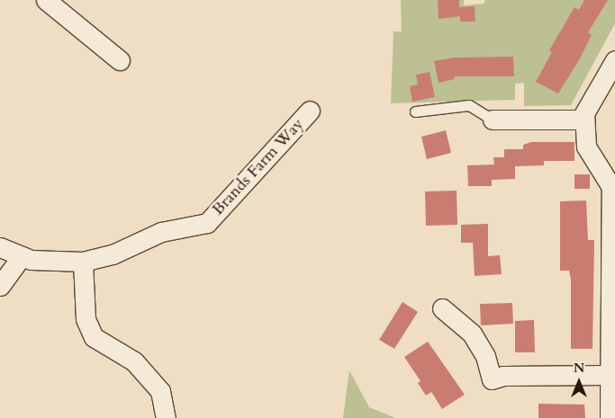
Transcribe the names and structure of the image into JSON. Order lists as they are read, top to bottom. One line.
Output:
{"streets":{"street":["Brands Farm Way"]},"north":"top"}
